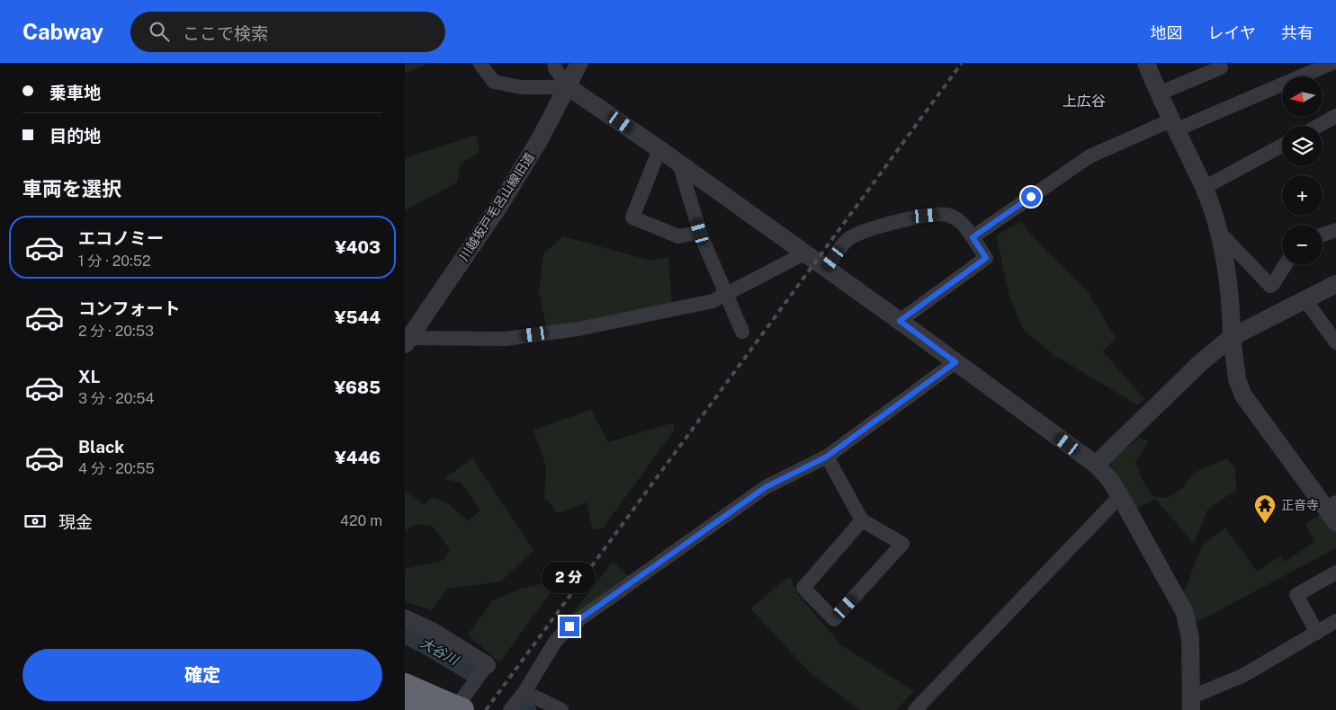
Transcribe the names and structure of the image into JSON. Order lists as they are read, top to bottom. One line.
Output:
{"streets":{"street":["川越坂戸毛呂山線旧道"]},"districts":["上広谷"],"water":["大谷川"],"places":{"temple":["正音寺"]},"north":"left","page":{"header":"Cabway","search":"ここで検索","nav":["地図","レイヤ","共有"],"banner":["乗車地","目的地"],"map_buttons":["+","−"],"heading":"車両を選択","list":[{"name":"エコノミー","note":"1 分 · 20:52","value":"¥403"},{"name":"コンフォート","note":"2 分 · 20:53","value":"¥544"},{"name":"XL","note":"3 分 · 20:54","value":"¥685"},{"name":"Black","note":"4 分 · 20:55","value":"¥446"}],"pay":["現金","420 m"],"bubble":"2 分","buttons":"確定"}}
